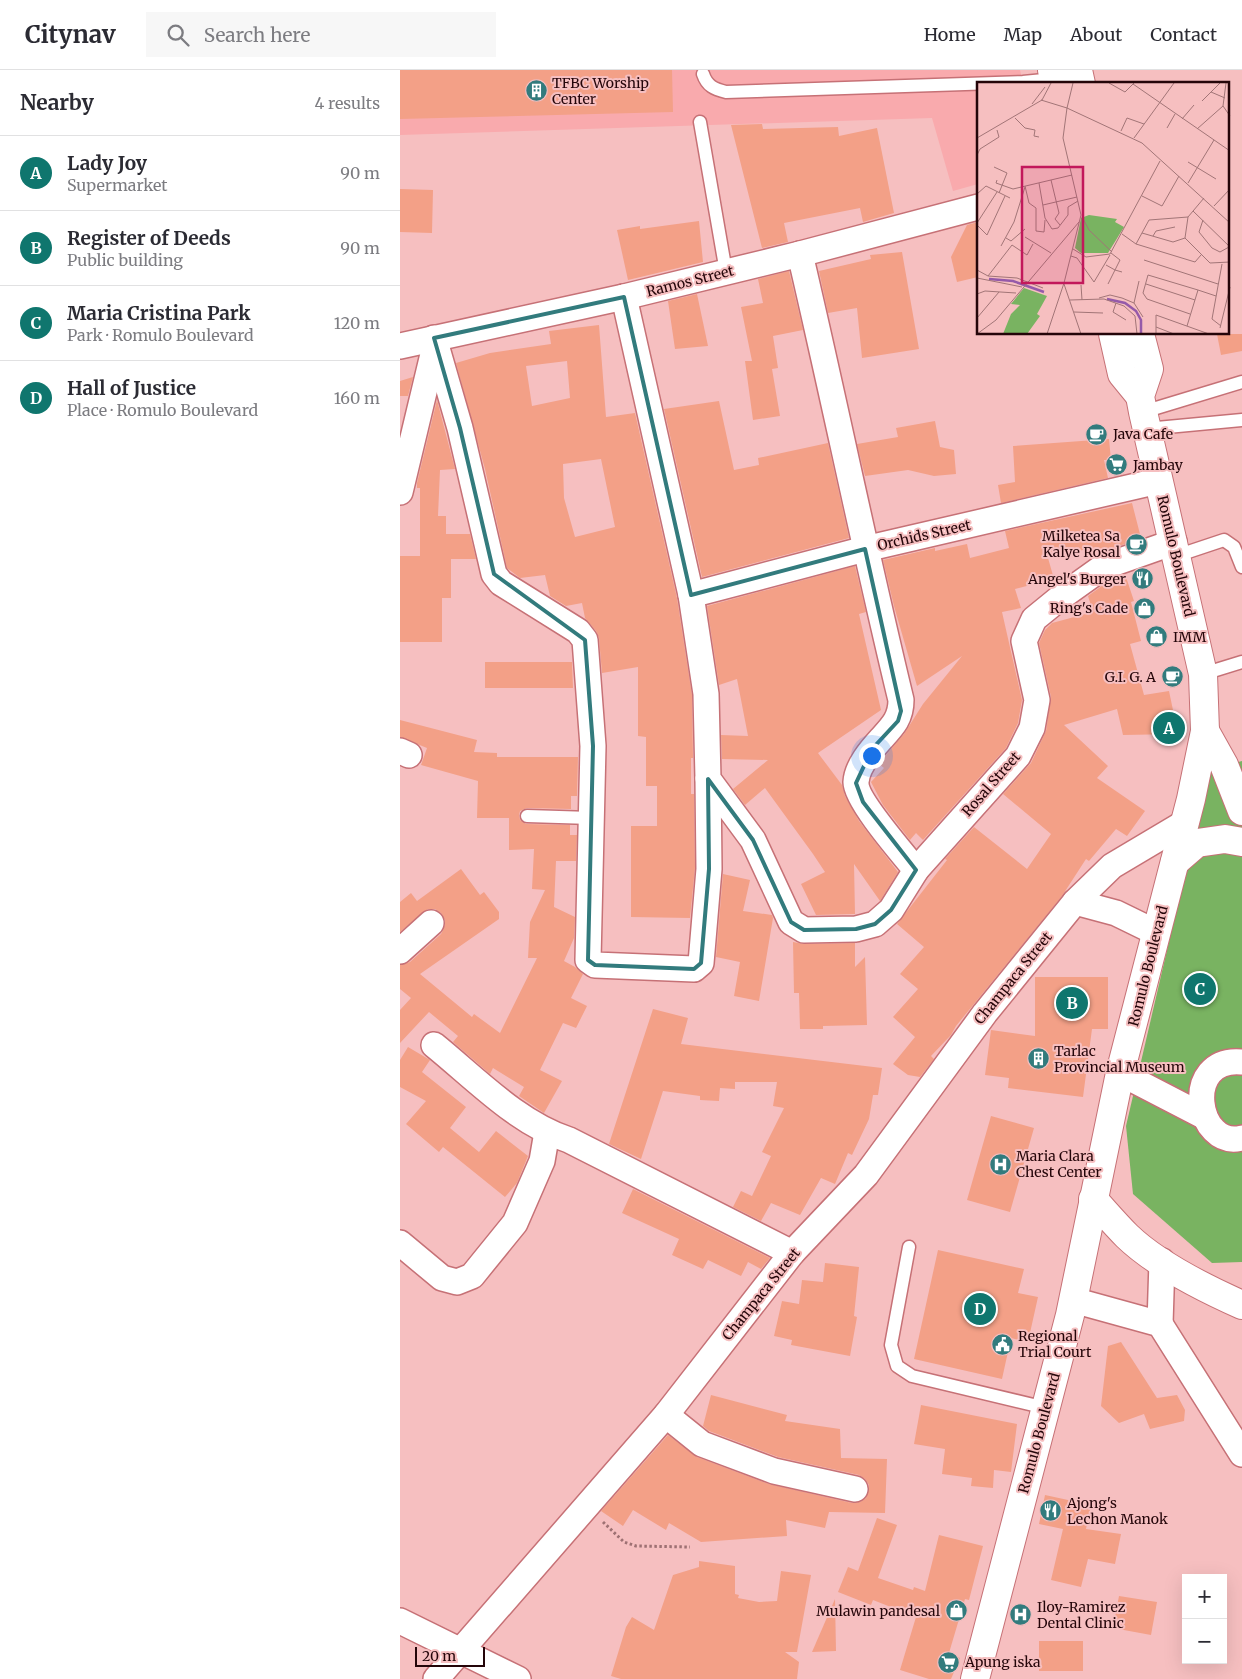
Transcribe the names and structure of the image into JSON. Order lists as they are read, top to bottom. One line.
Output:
{"streets":{"main road":["Romulo Boulevard"],"street":["Ramos Street","Orchids Street","Rosal Street","Champaca Street"]},"crossings":[["Orchids Street","Romulo Boulevard"],["Romulo Boulevard","Rosal Street"],["Romulo Boulevard","Champaca Street"]],"places":{"building":["TFBC Worship Center","Tarlac Provincial Museum"],"cafe":["Java Cafe","Milketea Sa Kalye Rosal","G.I. G. A"],"supermarket":["Jambay","Apung iska"],"restaurant":["Angel's Burger","Ajong's Lechon Manok"],"shop":["Ring's Cade","IMM","Mulawin pandesal"],"hospital":["Maria Clara Chest Center","Iloy-Ramirez Dental Clinic"],"public building":["Regional Trial Court"]},"scale_bar":"20 m","page":{"header":"Citynav","search":"Search here","nav":["Home","Map","About","Contact"],"heading":["Nearby","4 results"],"list":[{"mark":"A","name":"Lady Joy","note":"Supermarket","value":"90 m"},{"mark":"B","name":"Register of Deeds","note":"Public building","value":"90 m"},{"mark":"C","name":"Maria Cristina Park","note":"Park · Romulo Boulevard","value":"120 m"},{"mark":"D","name":"Hall of Justice","note":"Place · Romulo Boulevard","value":"160 m"}],"pins":["A","C","B","D"],"map_buttons":["+","−"],"scale":"20 m"}}
